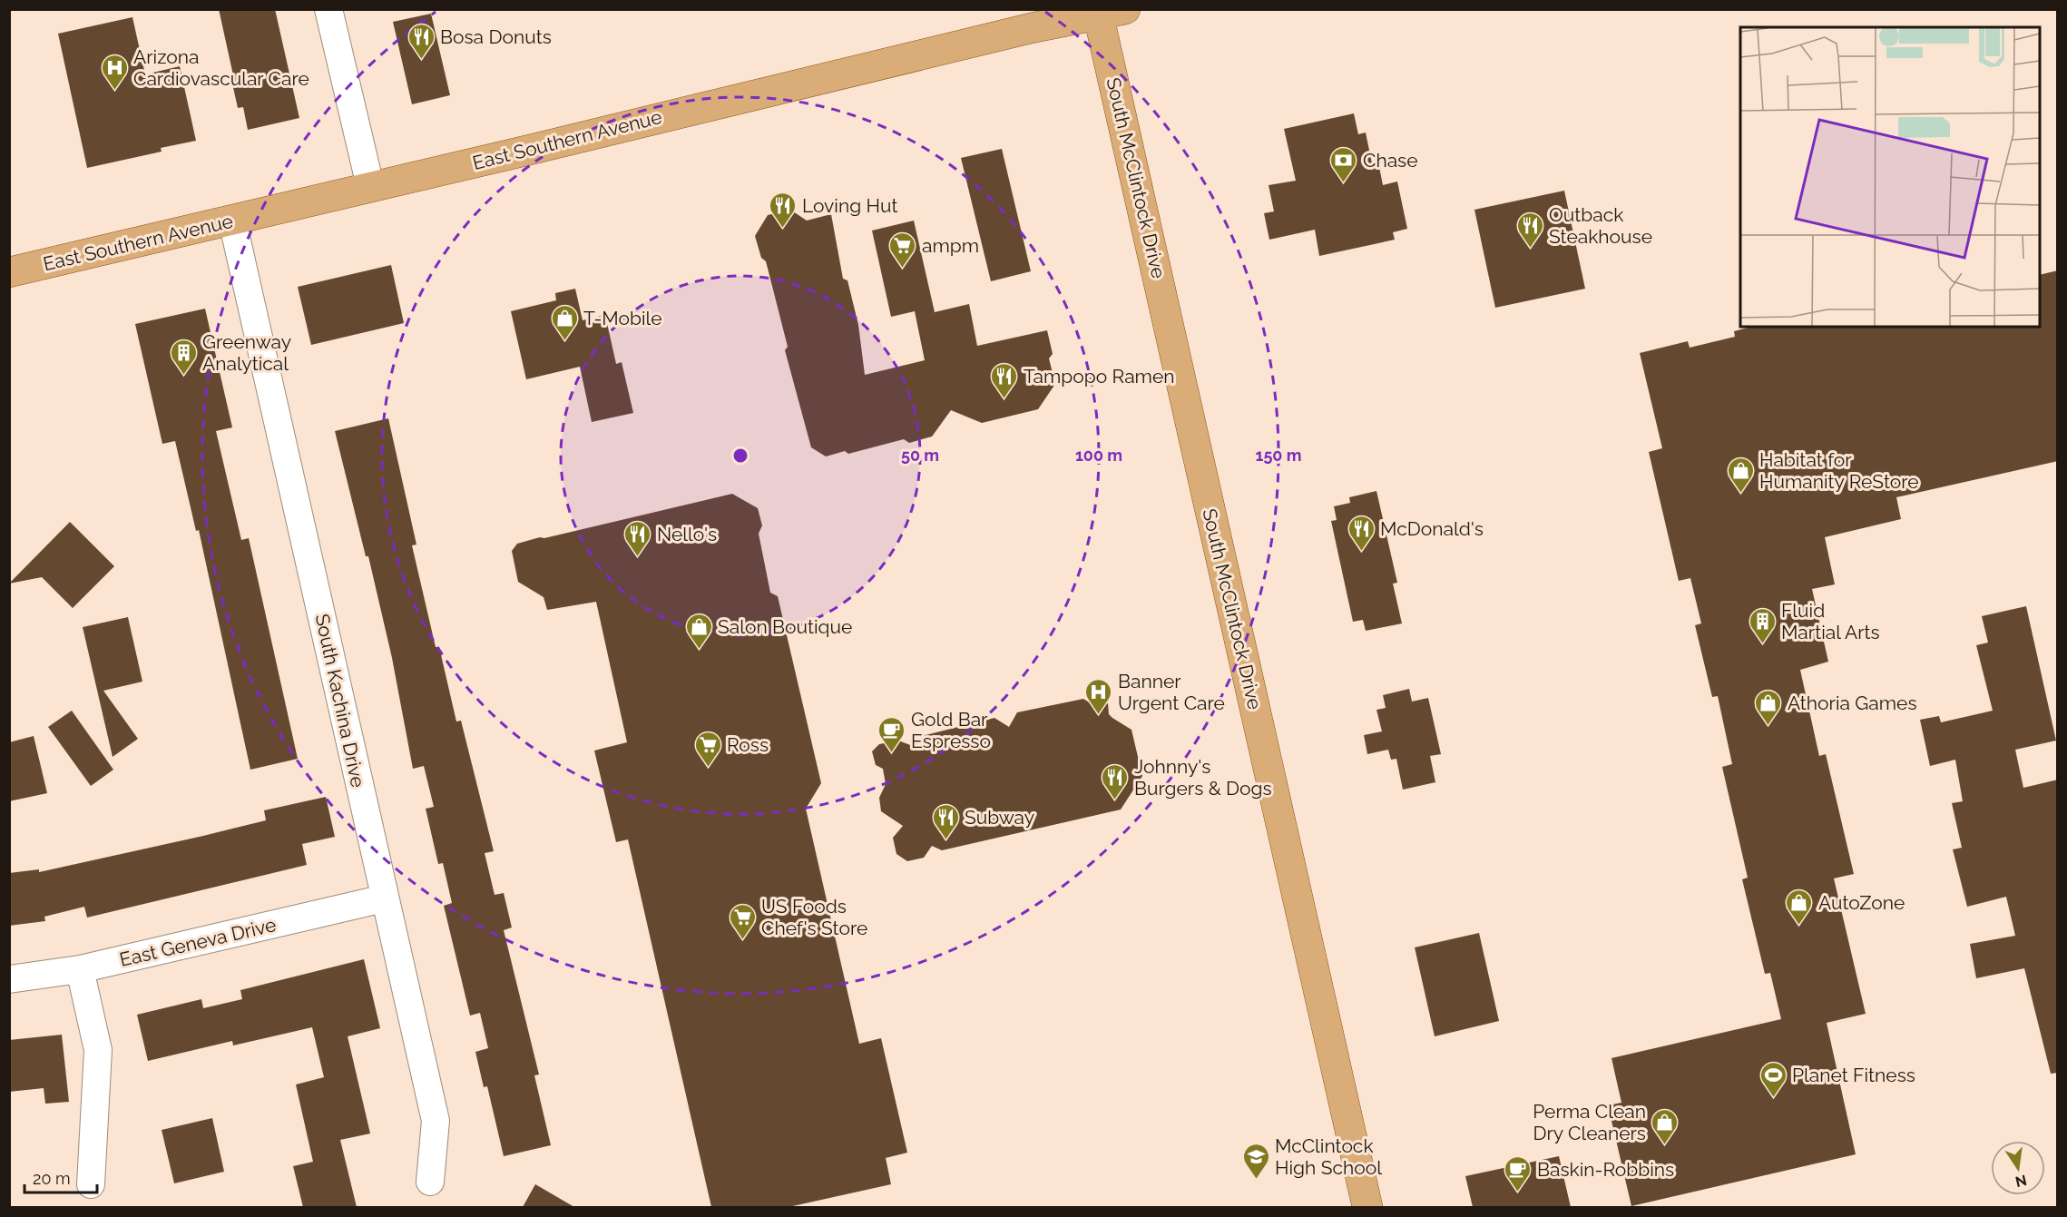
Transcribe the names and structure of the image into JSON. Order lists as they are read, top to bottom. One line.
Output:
{"streets":{"main road":["East Southern Avenue","South McClintock Drive"],"street":["South Kachina Drive","East Geneva Drive"]},"crossings":[["East Southern Avenue","South McClintock Drive"],["East Southern Avenue","South Kachina Drive"],["South Kachina Drive","East Geneva Drive"]],"places":{"restaurant":["Bosa Donuts","Loving Hut","Outback Steakhouse","Tampopo Ramen","McDonald's","Nello's","Johnny's Burgers & Dogs","Subway"],"hospital":["Arizona Cardiovascular Care","Banner Urgent Care"],"bank":["Chase"],"supermarket":["ampm","Ross","US Foods Chef's Store"],"shop":["T-Mobile","Habitat for Humanity ReStore","Salon Boutique","Athoria Games","AutoZone","Perma Clean Dry Cleaners"],"building":["Greenway Analytical","Fluid Martial Arts"],"cafe":["Gold Bar Espresso","Baskin-Robbins"],"sports":["Planet Fitness"],"school or university":["McClintock High School"]},"scale_bar":"20 m","north":"bottom","rings":["50 m","100 m","150 m"]}
